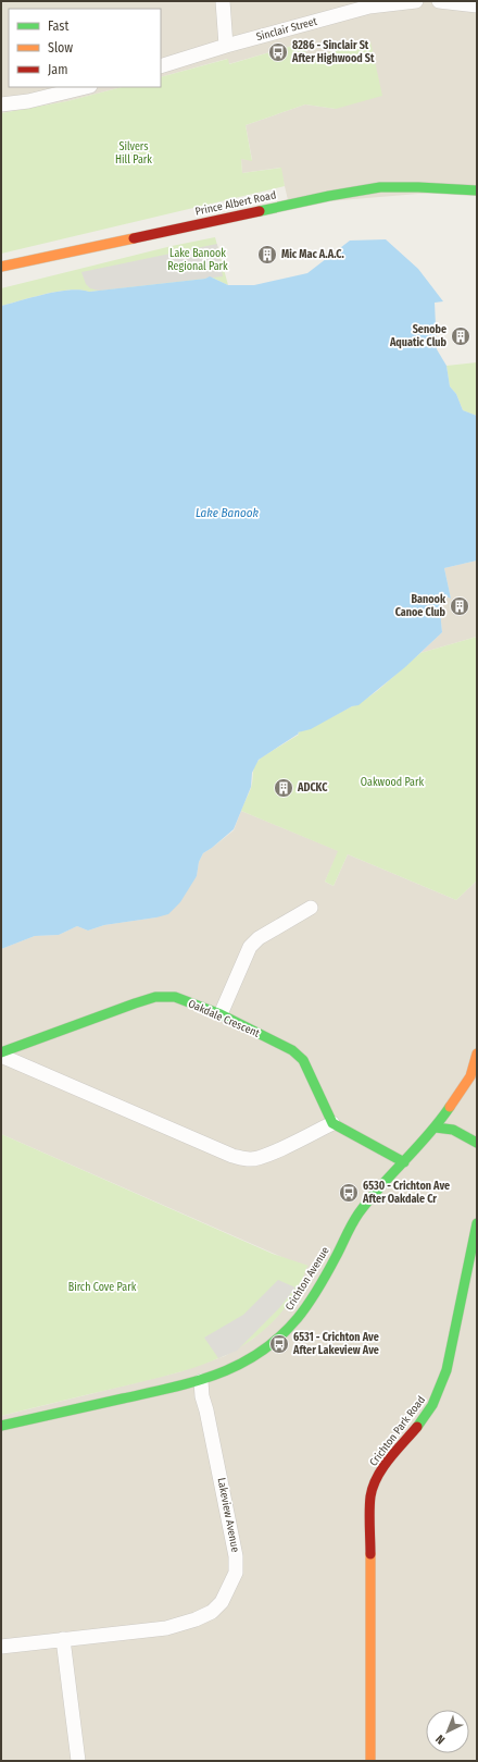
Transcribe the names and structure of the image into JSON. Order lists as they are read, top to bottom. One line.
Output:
{"streets":{"street":["Sinclair Street","Prince Albert Road","Oakdale Crescent","Crichton Avenue","Crichton Park Road","Lakeview Avenue"]},"crossings":[["Crichton Avenue","Lakeview Avenue"]],"water":["Lake Banook"],"parks":["Silvers Hill Park","Lake Banook Regional Park","Oakwood Park","Birch Cove Park"],"places":{"bus stop":["8286 - Sinclair St After Highwood St","6530 - Crichton Ave After Oakdale Cr","6531 - Crichton Ave After Lakeview Ave"],"building":["Mic Mac A.A.C.","Senobe Aquatic Club","Banook Canoe Club","ADCKC"]},"legend":["Fast","Slow","Jam"],"north":"bottom left"}
